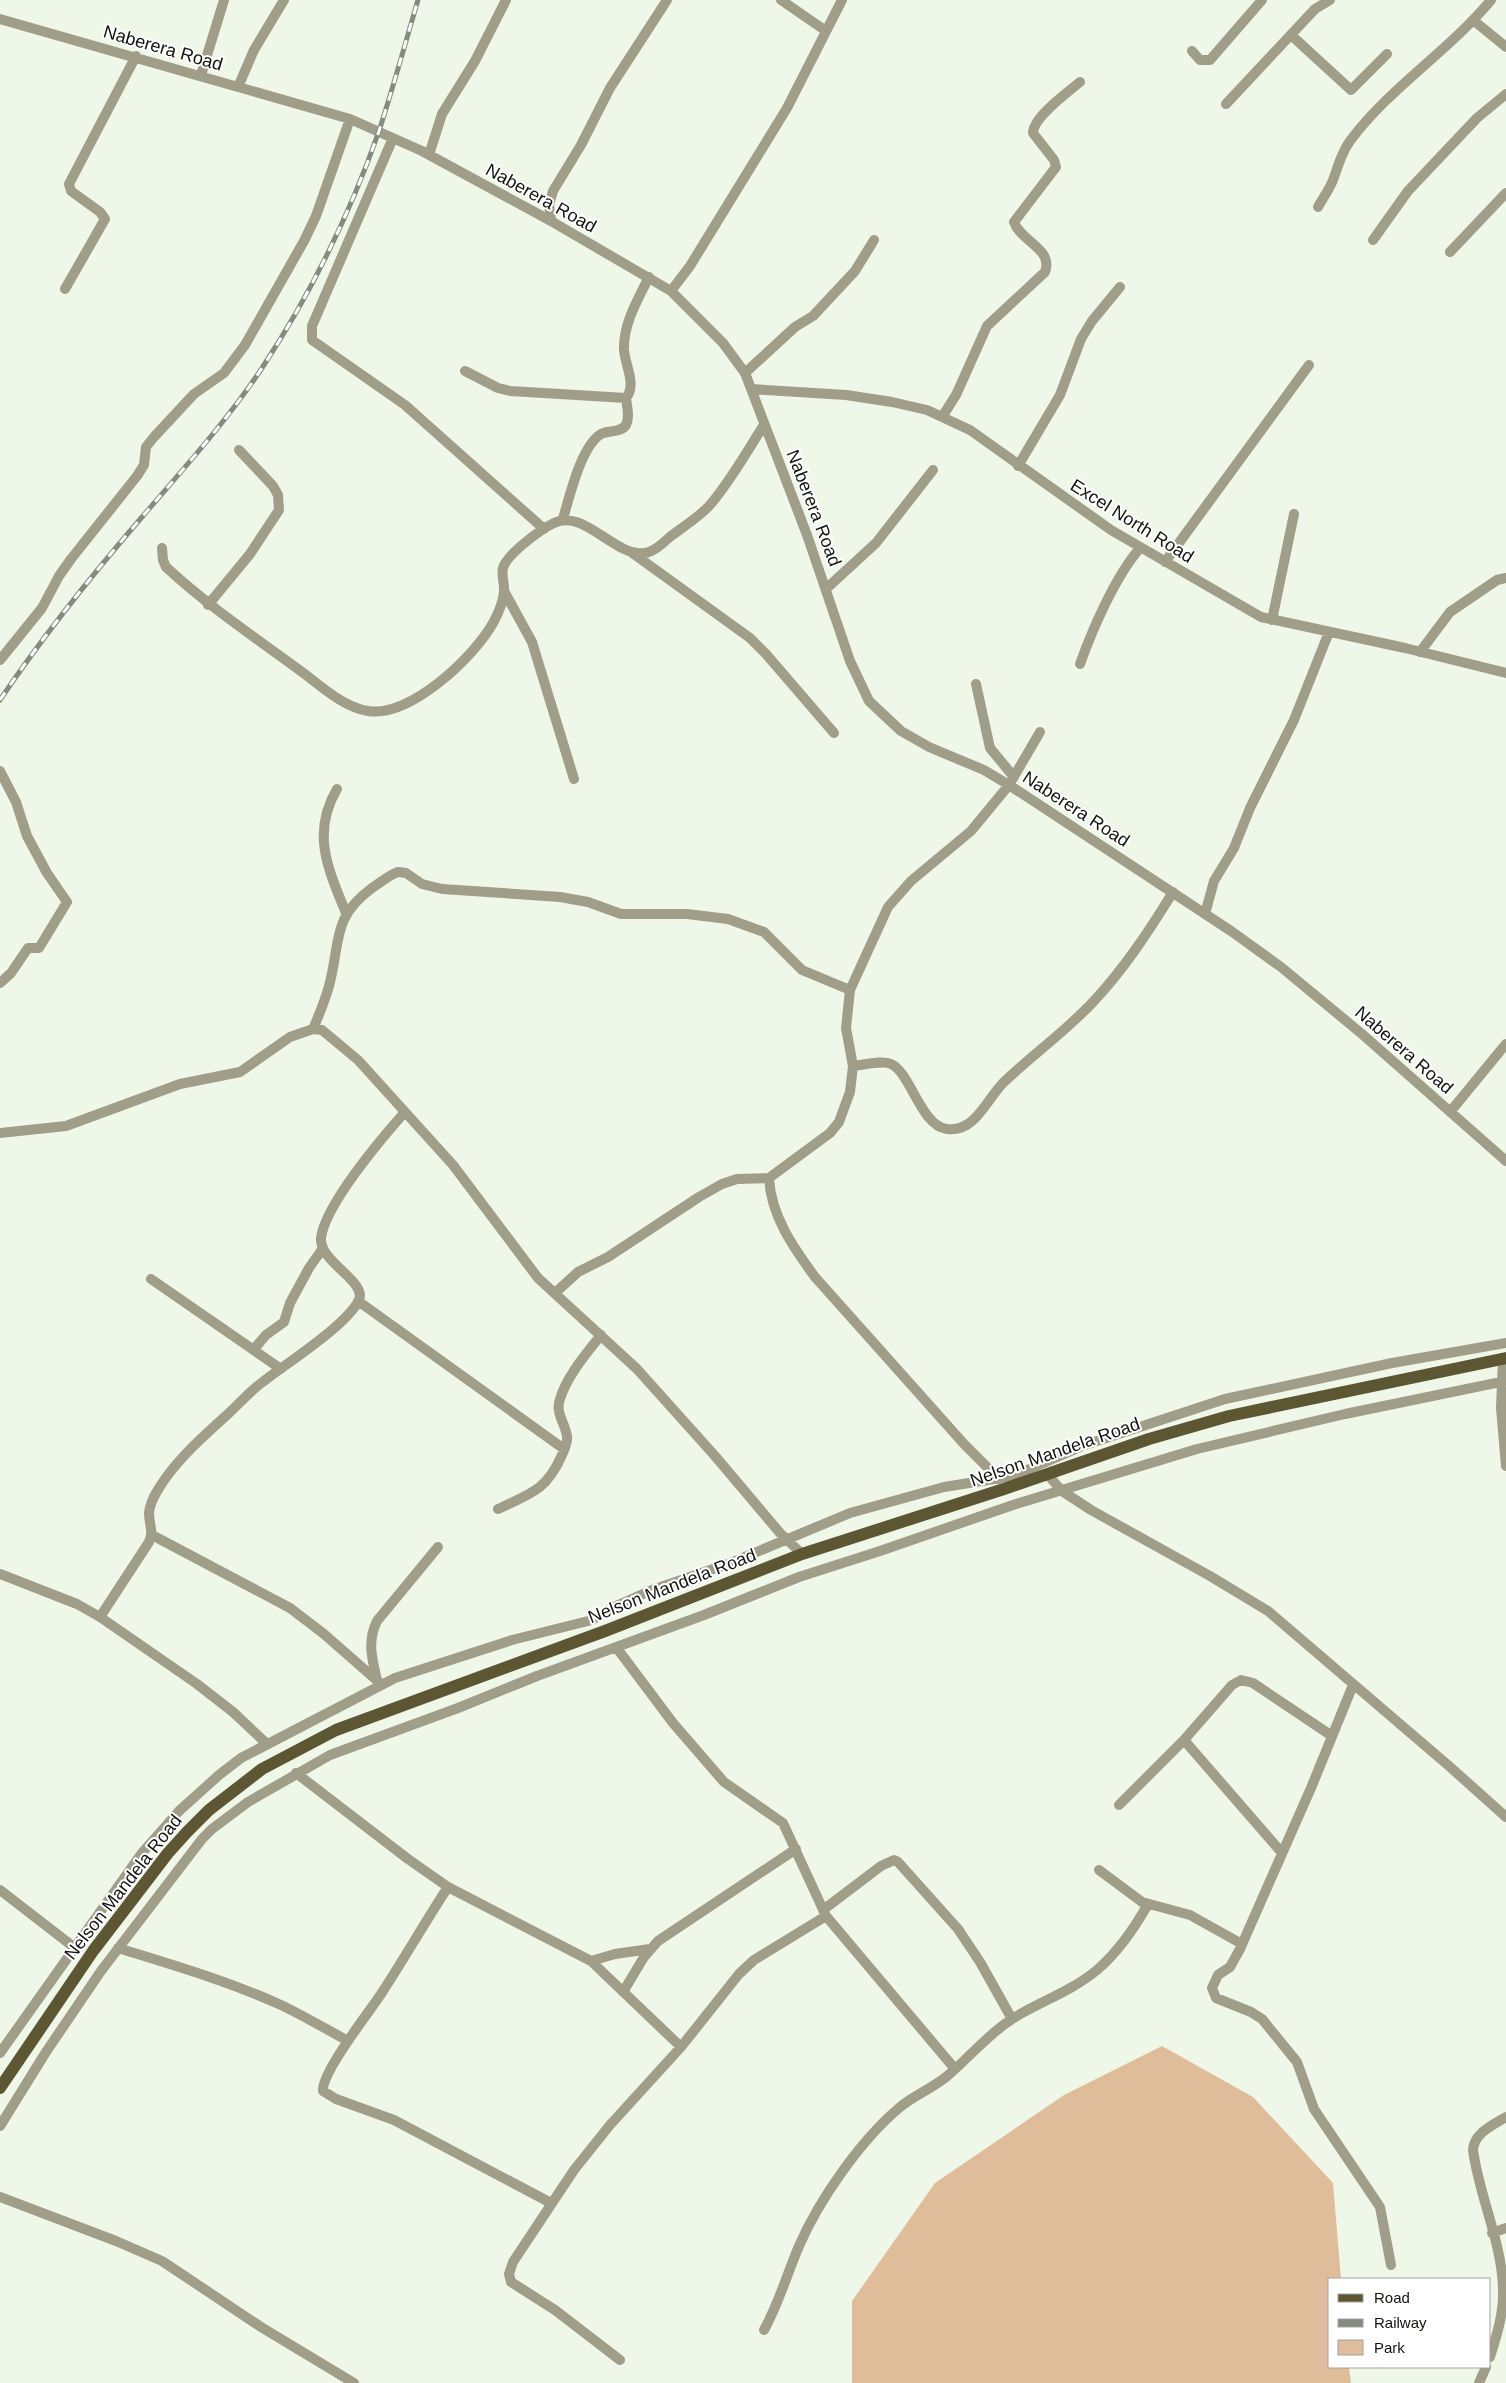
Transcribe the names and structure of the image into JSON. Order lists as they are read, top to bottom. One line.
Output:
{"streets":{"main road":["Nelson Mandela Road"],"street":["Naberera Road","Excel North Road"]},"crossings":[["Naberera Road","Excel North Road"]],"legend":["Road","Railway","Park"]}
